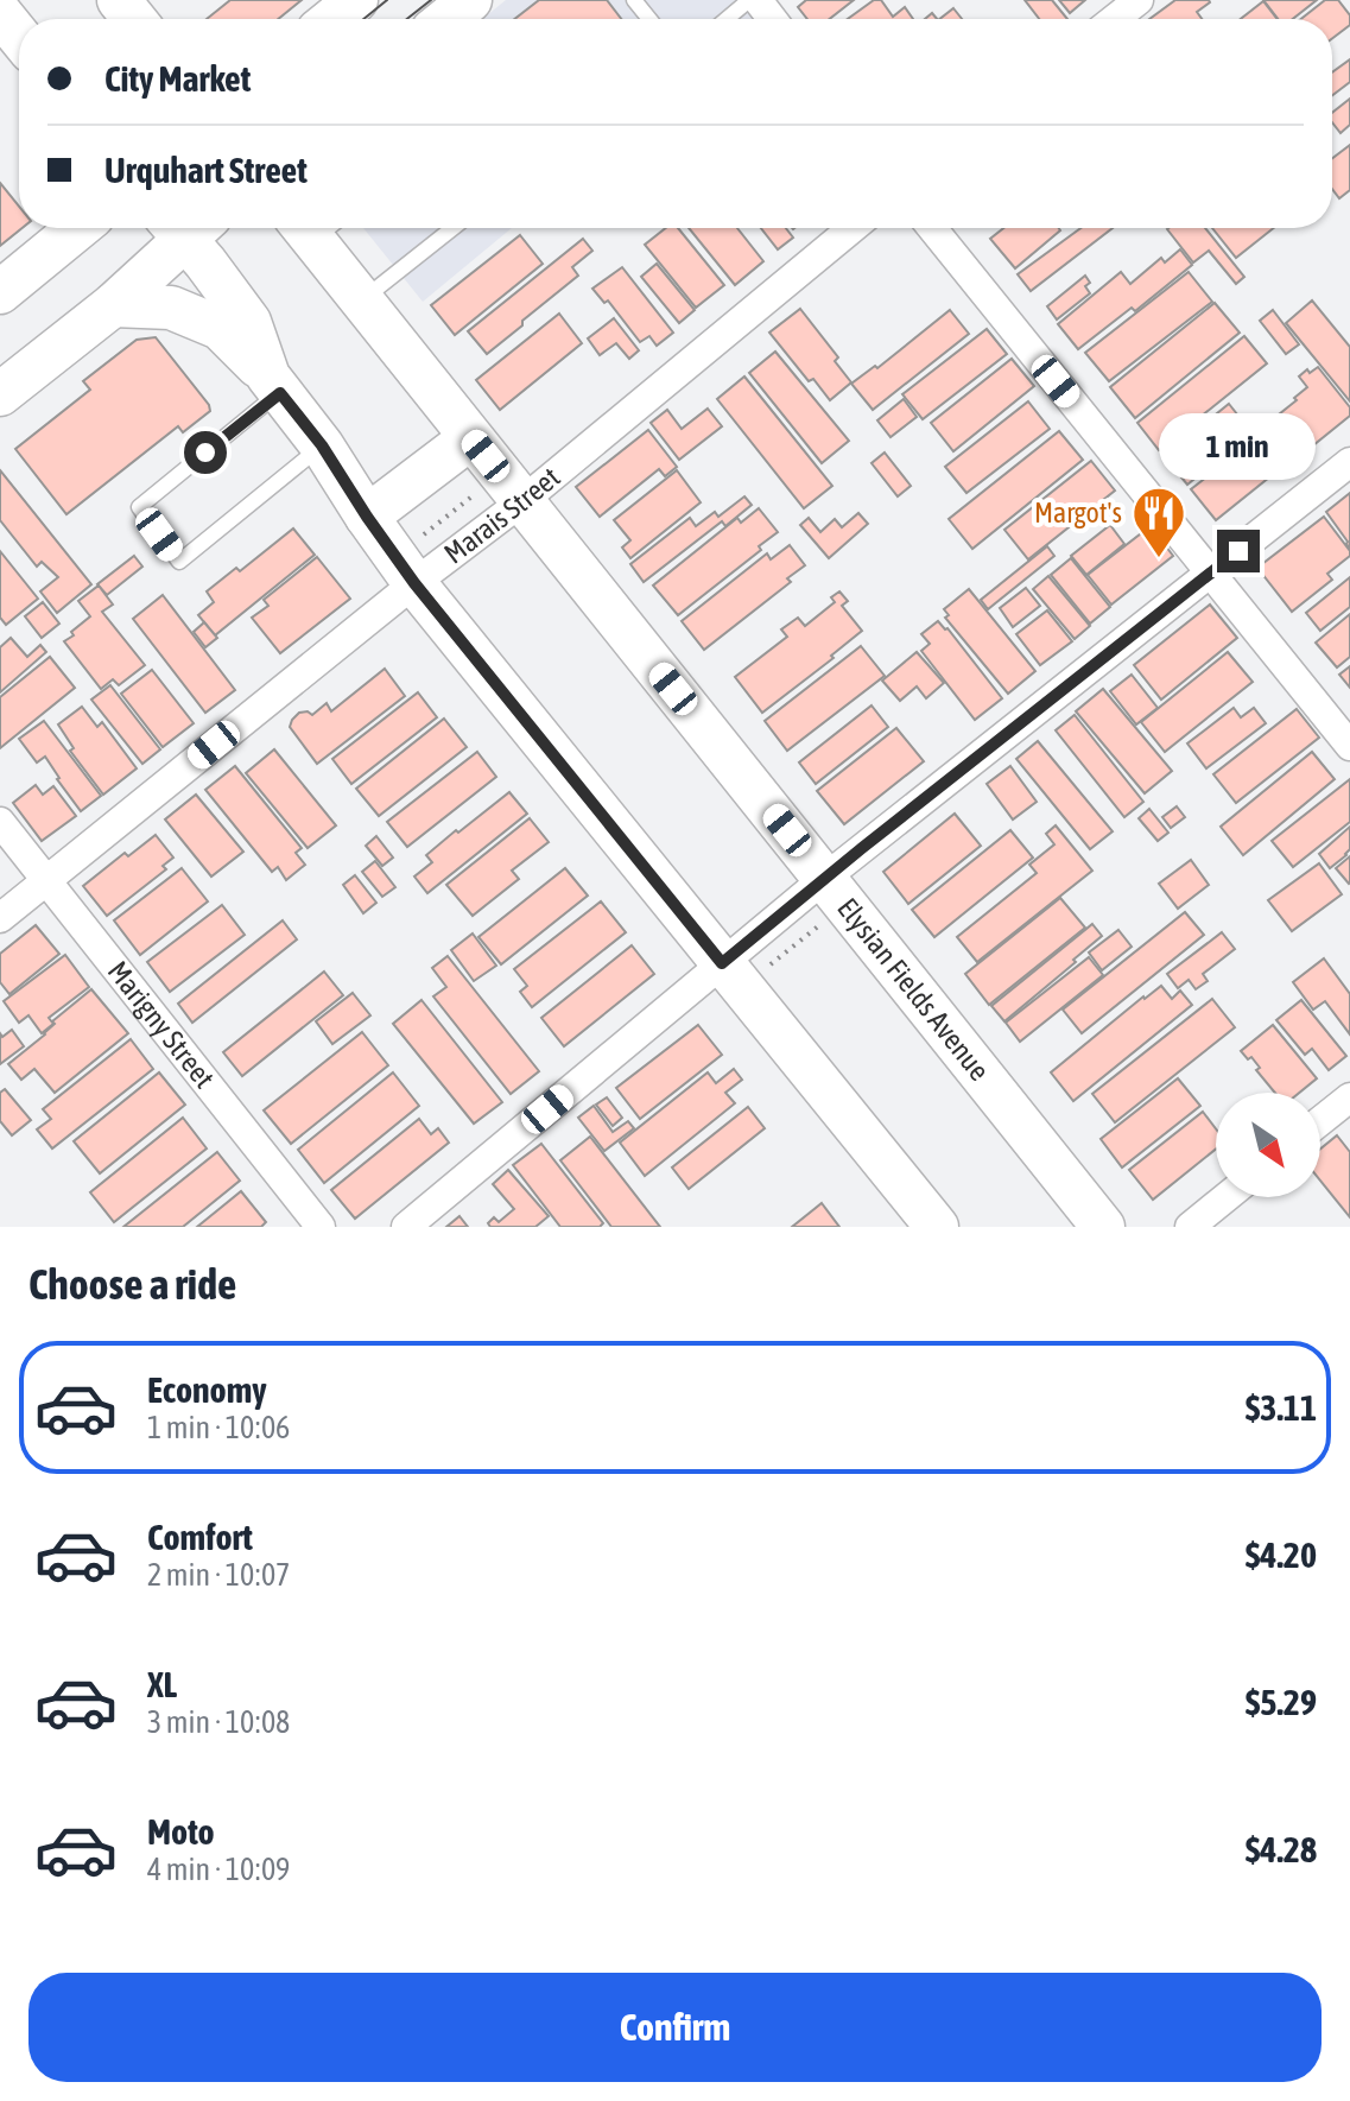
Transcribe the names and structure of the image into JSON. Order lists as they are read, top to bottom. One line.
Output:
{"streets":{"main road":["Elysian Fields Avenue"],"street":["Marais Street","Marigny Street"]},"crossings":[["Marais Street","Elysian Fields Avenue"],["Marais Street","Marigny Street"]],"places":{"restaurant":["Margot's"]},"north":"bottom right","page":{"banner":["City Market","Urquhart Street"],"bubble":"1 min","heading":"Choose a ride","list":[{"name":"Economy","note":"1 min · 10:06","value":"$3.11"},{"name":"Comfort","note":"2 min · 10:07","value":"$4.20"},{"name":"XL","note":"3 min · 10:08","value":"$5.29"},{"name":"Moto","note":"4 min · 10:09","value":"$4.28"}],"buttons":"Confirm"}}
